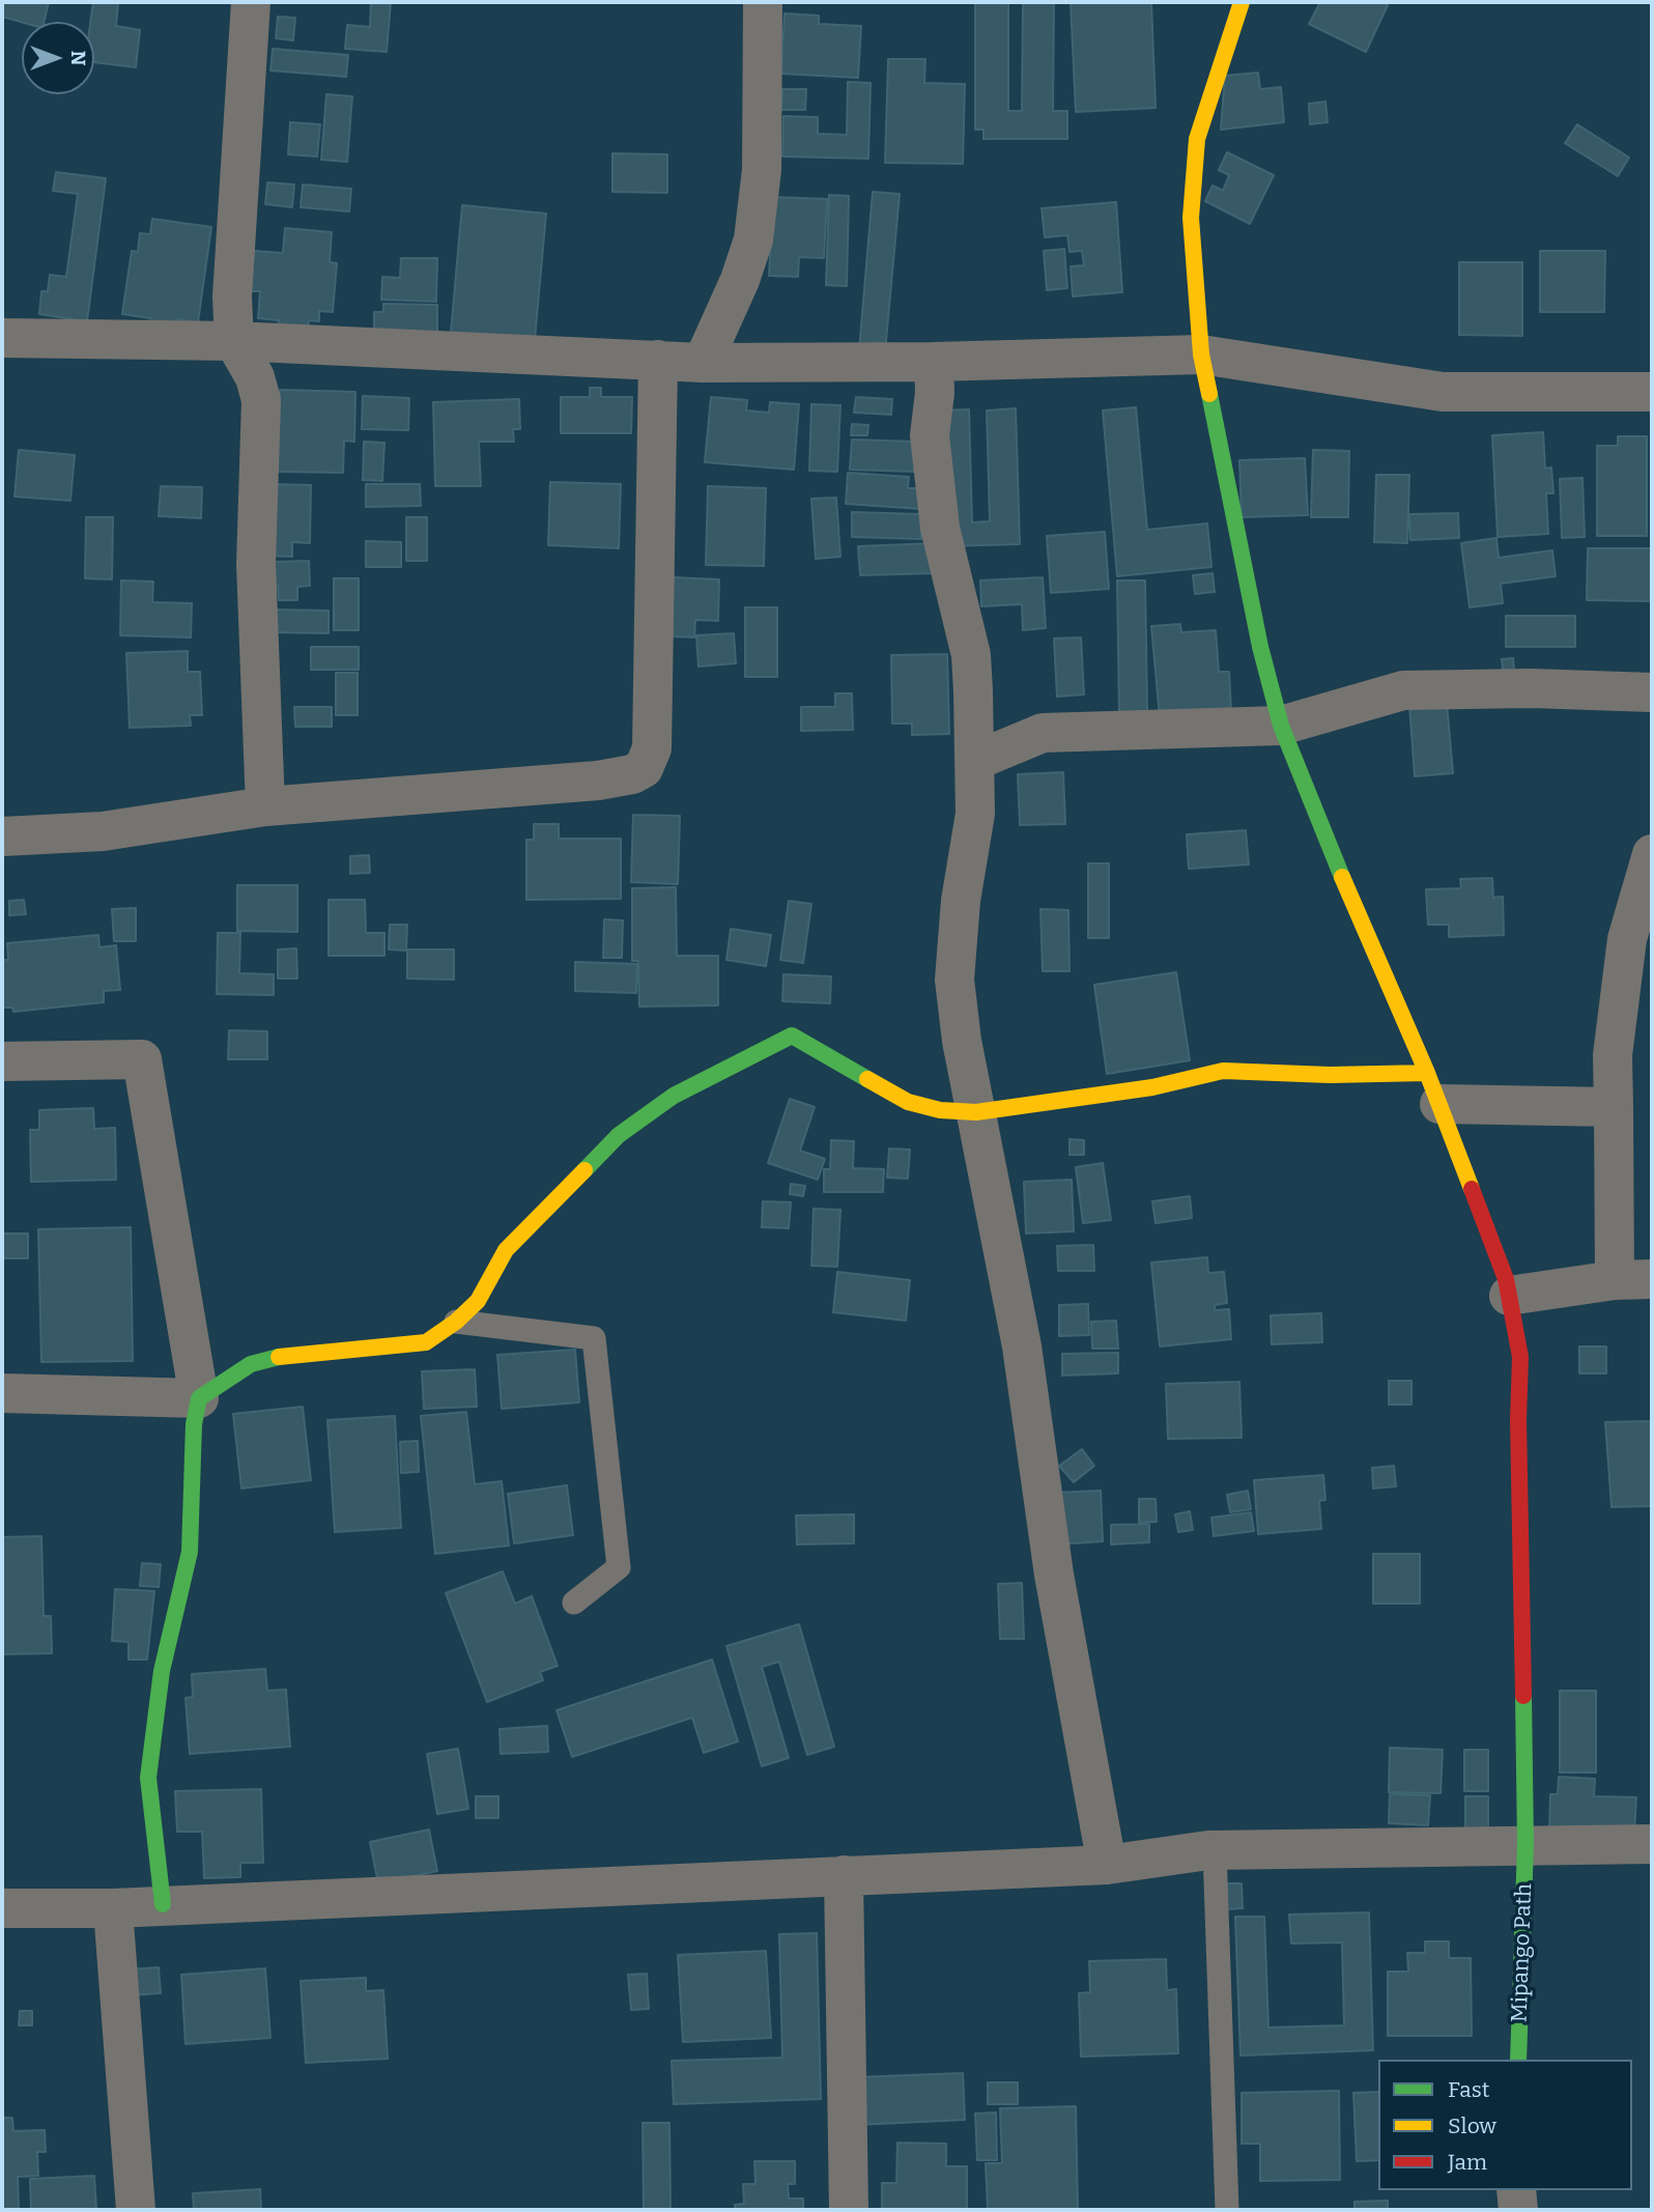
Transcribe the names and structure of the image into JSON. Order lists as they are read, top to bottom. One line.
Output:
{"streets":{"street":["Mipango Path"]},"legend":["Fast","Slow","Jam"],"north":"right"}
